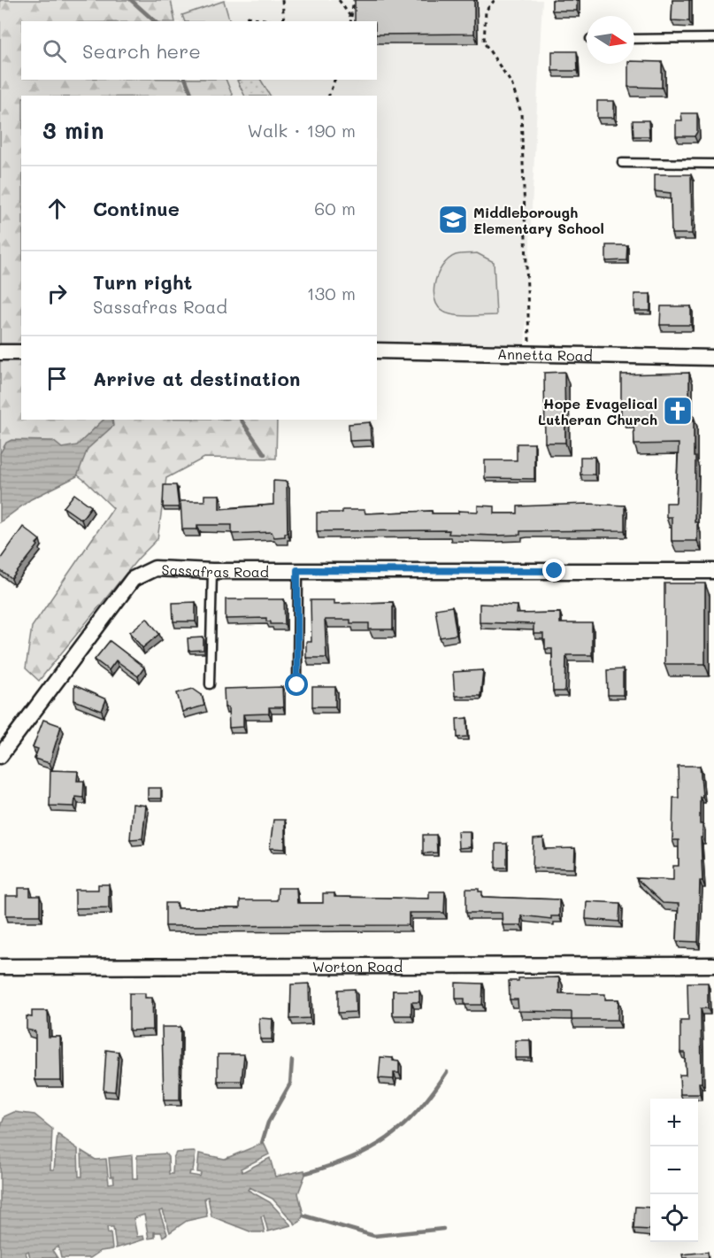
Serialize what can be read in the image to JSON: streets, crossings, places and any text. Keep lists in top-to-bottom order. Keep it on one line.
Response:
{"streets":{"street":["Annetta Road","Sassafras Road","Worton Road"]},"places":{"school or university":["Middleborough Elementary School"],"church":["Hope Evagelical Lutheran Church"]},"north":"right","page":{"search":"Search here","heading":["3 min","Walk · 190 m"],"list":[["Continue","60 m"],["Turn right","Sassafras Road","130 m"],"Arrive at destination"],"map_buttons":["+","−"]}}
